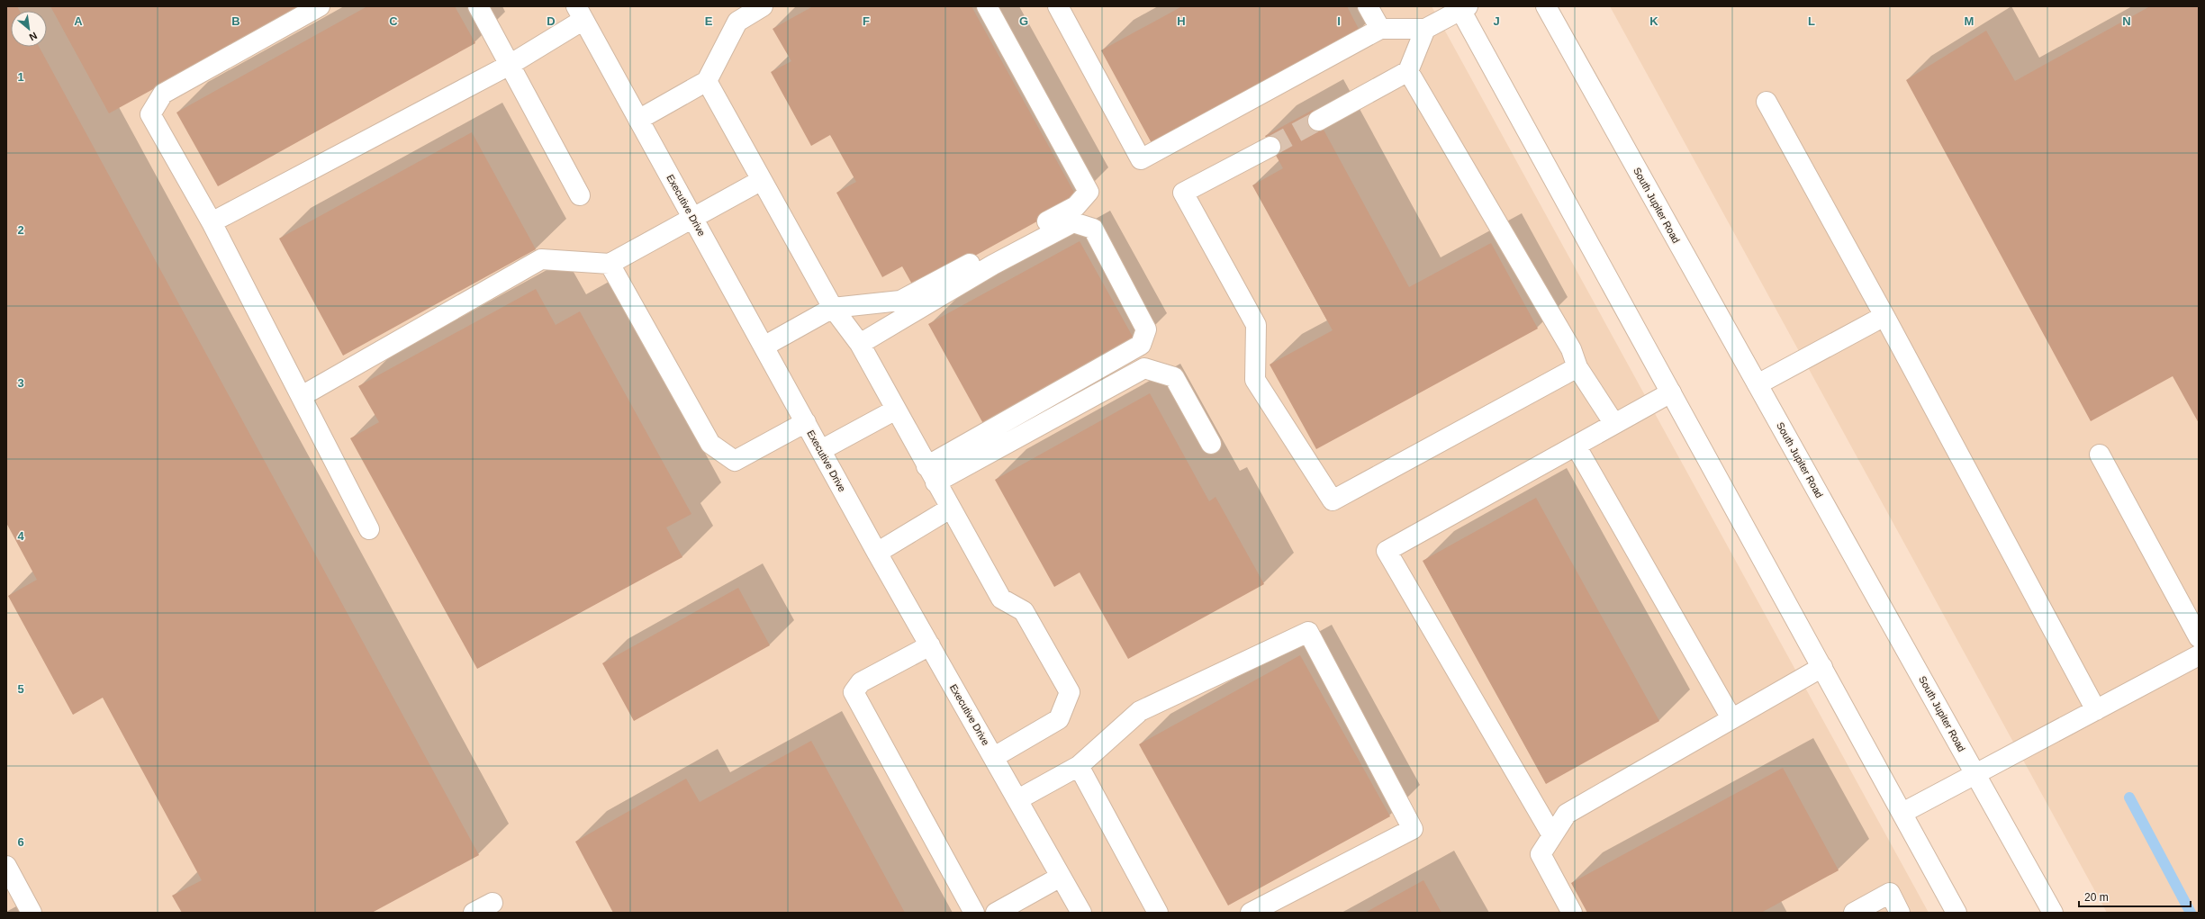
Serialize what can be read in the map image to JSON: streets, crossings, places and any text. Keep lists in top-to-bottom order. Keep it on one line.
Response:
{"streets":{"main road":["Executive Drive","South Jupiter Road"]},"scale_bar":"20 m","north":"bottom right","grid":{"columns":["A","B","C","D","E","F","G","H","I","J","K","L","M","N"],"rows":["1","2","3","4","5","6"]}}
